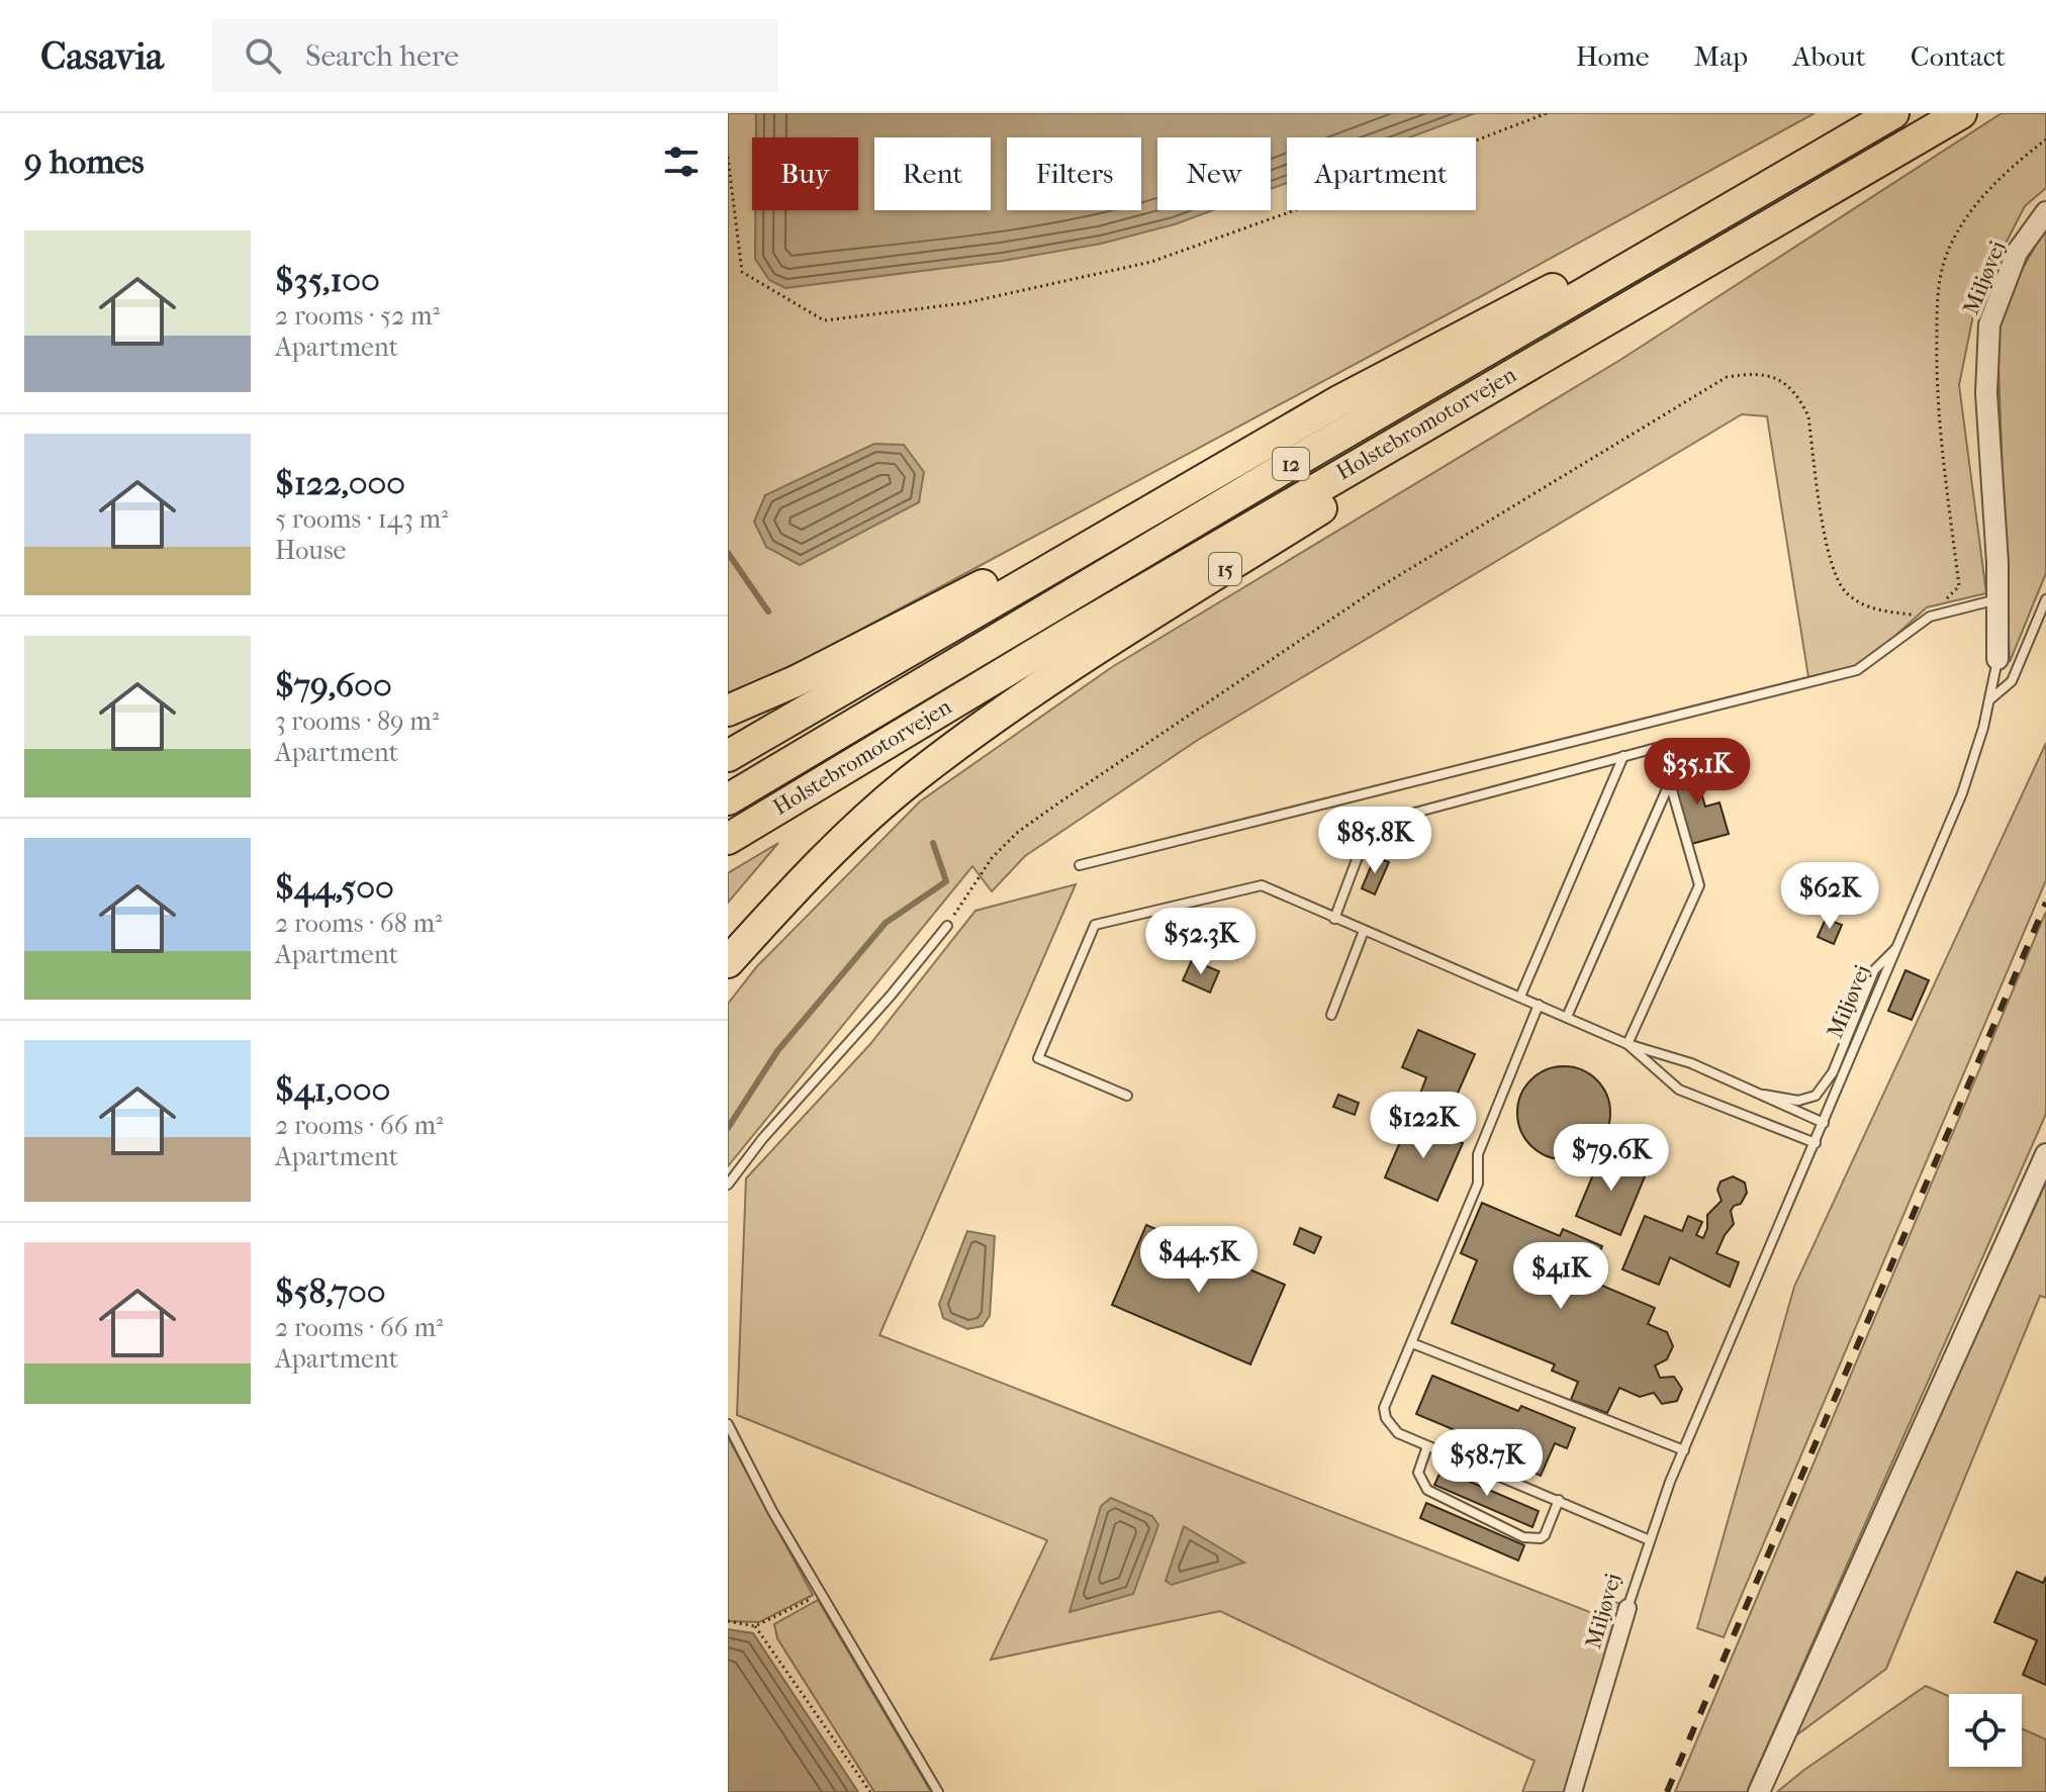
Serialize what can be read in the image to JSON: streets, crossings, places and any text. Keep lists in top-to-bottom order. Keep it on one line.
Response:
{"streets":{"highway":["Holstebromotorvejen","12","15"],"street":["Miljøvej"]},"crossings":[["Holstebromotorvejen","15"]],"page":{"header":"Casavia","search":"Search here","nav":["Home","Map","About","Contact"],"heading":"9 homes","chip":["Buy","Rent","Filters","New","Apartment"],"list":[{"name":"$35,100","note":"2 rooms · 52 m² · Apartment"},{"name":"$122,000","note":"5 rooms · 143 m² · House"},{"name":"$79,600","note":"3 rooms · 89 m² · Apartment"},{"name":"$44,500","note":"2 rooms · 68 m² · Apartment"},{"name":"$41,000","note":"2 rooms · 66 m² · Apartment"},{"name":"$58,700","note":"2 rooms · 66 m² · Apartment"}],"price":["$35.1K","$85.8K","$62K","$52.3K","$122K","$79.6K","$44.5K","$41K","$58.7K"]}}
